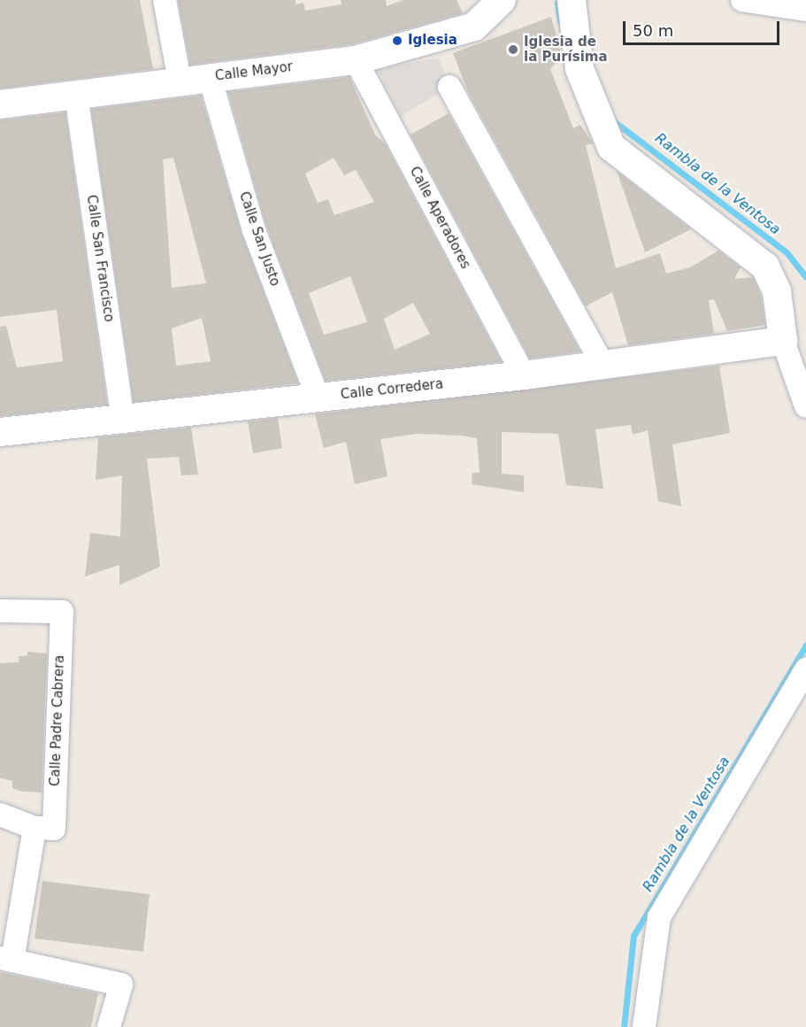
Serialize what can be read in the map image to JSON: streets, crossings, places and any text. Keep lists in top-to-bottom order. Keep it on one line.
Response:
{"streets":{"street":["Calle Mayor","Calle Aperadores","Calle San Justo","Calle San Francisco","Calle Corredera","Calle Padre Cabrera"]},"crossings":[["Calle Mayor","Calle Aperadores"],["Calle Mayor","Calle San Justo"],["Calle Mayor","Calle San Francisco"],["Calle Aperadores","Calle Corredera"],["Calle San Justo","Calle Corredera"],["Calle San Francisco","Calle Corredera"]],"water":["Rambla de la Ventosa"],"places":["Iglesia","Iglesia de la Purísima"],"scale_bar":"50 m"}
